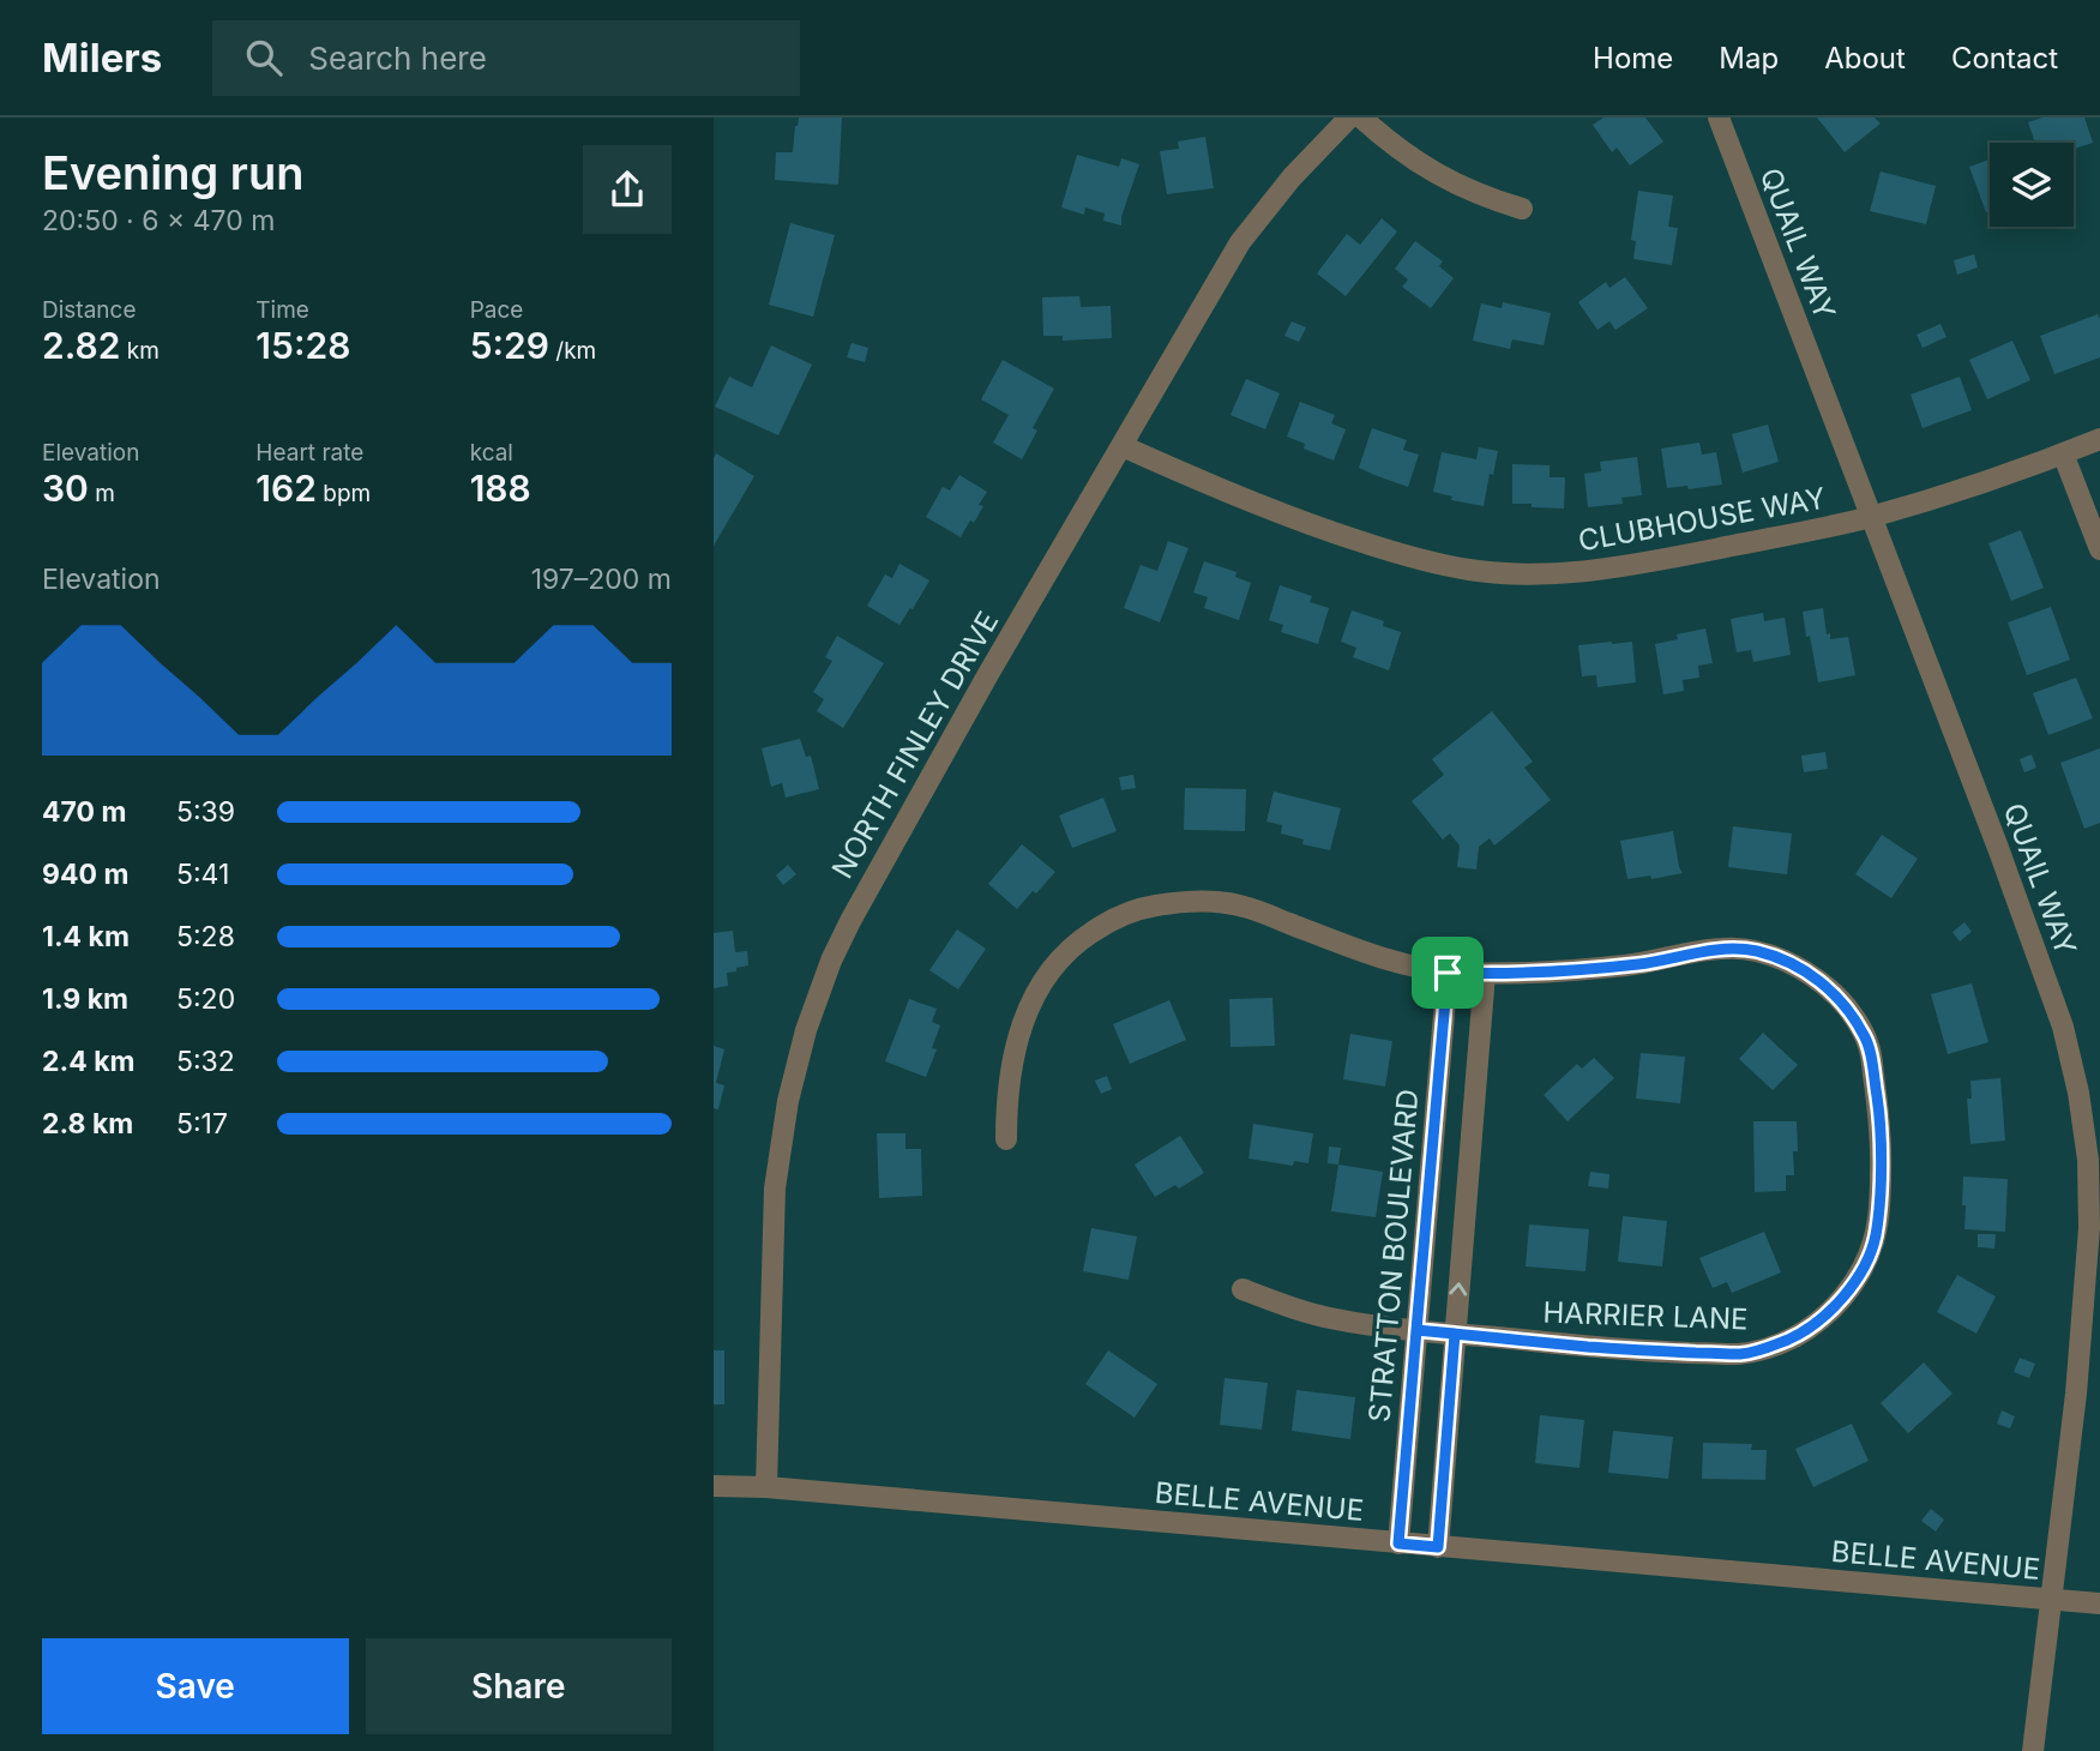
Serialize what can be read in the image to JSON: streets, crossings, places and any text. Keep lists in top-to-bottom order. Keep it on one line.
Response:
{"streets":{"street":["QUAIL WAY","CLUBHOUSE WAY","NORTH FINLEY DRIVE","STRATTON BOULEVARD","HARRIER LANE","BELLE AVENUE"]},"crossings":[["QUAIL WAY","CLUBHOUSE WAY"],["QUAIL WAY","BELLE AVENUE"],["CLUBHOUSE WAY","NORTH FINLEY DRIVE"],["NORTH FINLEY DRIVE","BELLE AVENUE"],["STRATTON BOULEVARD","HARRIER LANE"],["STRATTON BOULEVARD","BELLE AVENUE"]],"page":{"header":"Milers","search":"Search here","nav":["Home","Map","About","Contact"],"heading":["Evening run","20:50 · 6 × 470 m"],"stats":[["Distance","2.82 km"],["Time","15:28"],["Pace","5:29 /km"],["Elevation","30 m"],["Heart rate","162 bpm"],["kcal","188"]],"chart":["Elevation","197–200 m"],"list":[{"name":"470 m","note":"5:39"},{"name":"940 m","note":"5:41"},{"name":"1.4 km","note":"5:28"},{"name":"1.9 km","note":"5:20"},{"name":"2.4 km","note":"5:32"},{"name":"2.8 km","note":"5:17"}],"buttons":["Save","Share"]}}
